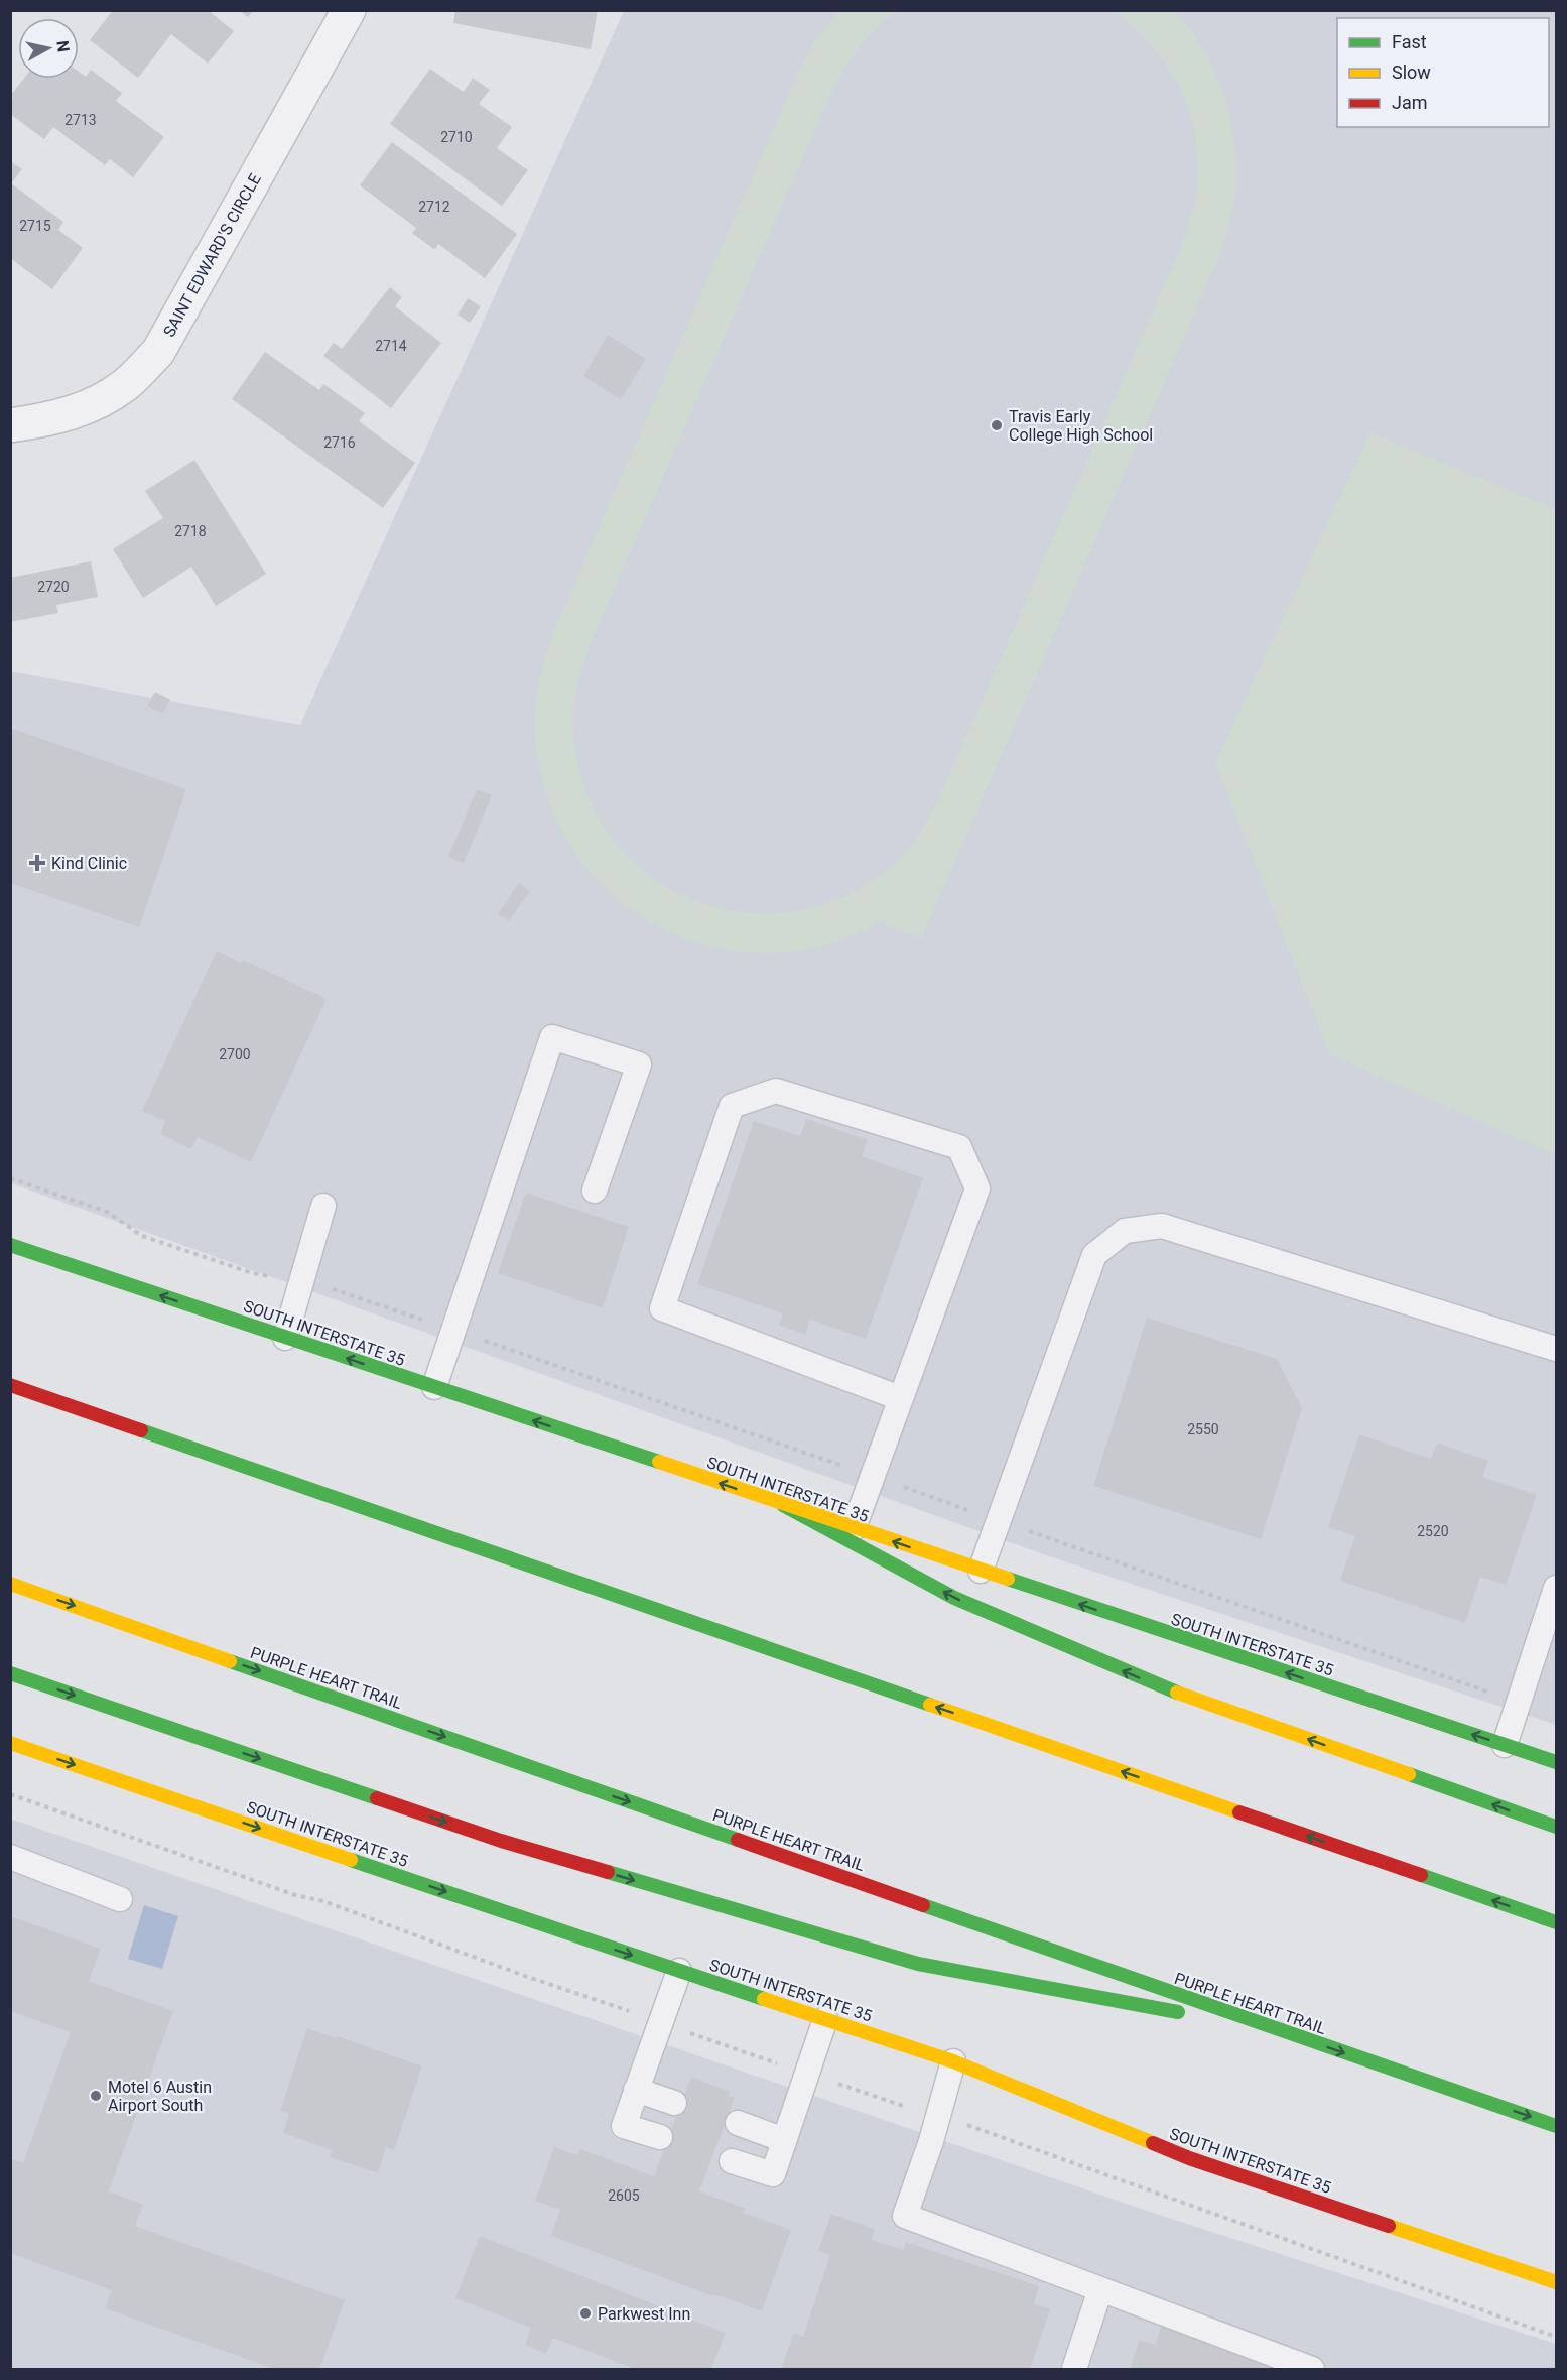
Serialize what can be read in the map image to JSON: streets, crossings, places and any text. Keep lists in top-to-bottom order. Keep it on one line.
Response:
{"streets":{"main road":["SOUTH INTERSTATE 35","PURPLE HEART TRAIL"],"street":["SAINT EDWARD'S CIRCLE"]},"places":{"other":["Travis Early College High School","Motel 6 Austin Airport South","Parkwest Inn"],"health":["Kind Clinic"]},"house_numbers":["2713","2710","2712","2715","2714","2716","2718","2720","2700","2550","2520","2605"],"legend":["Fast","Slow","Jam"],"north":"right"}
